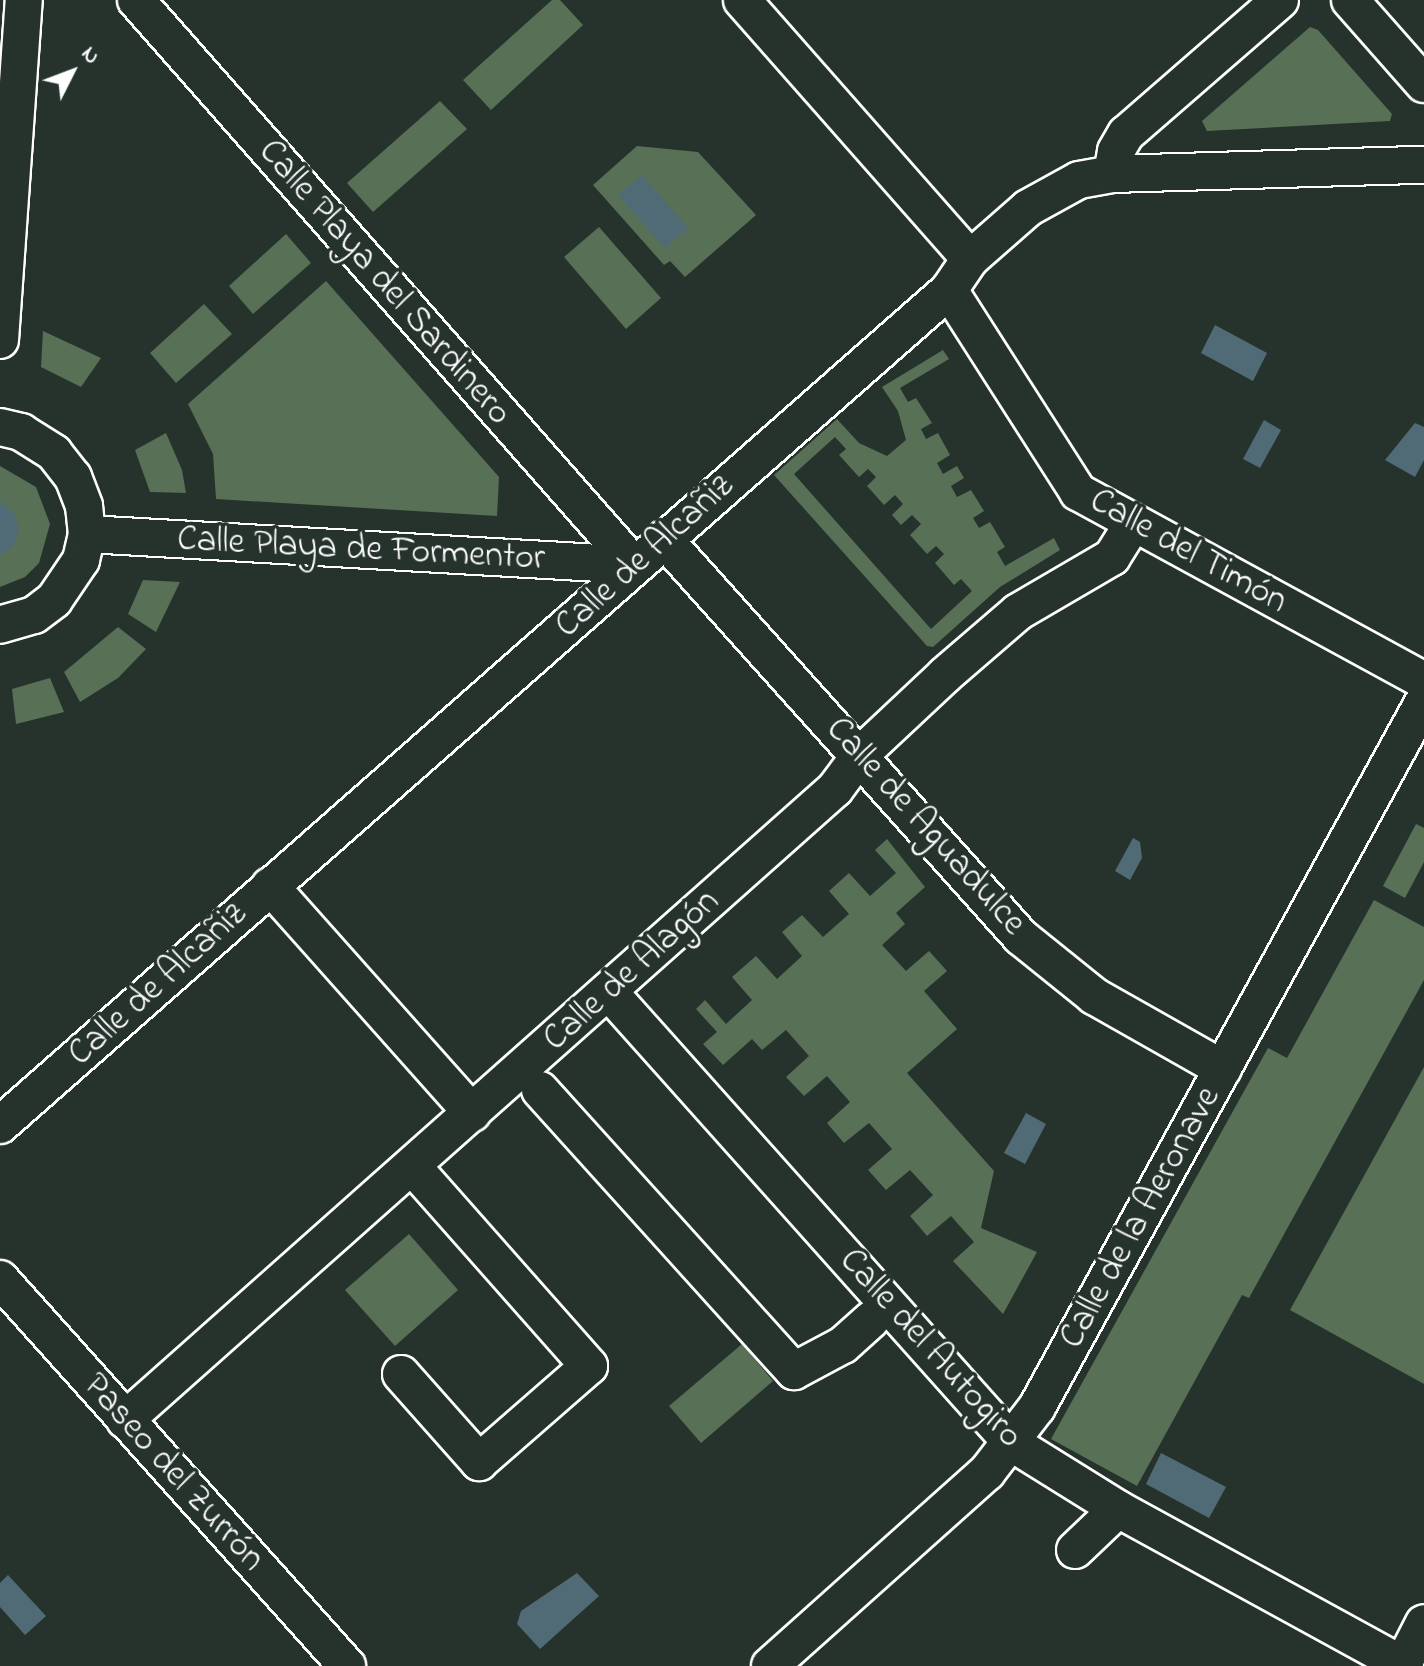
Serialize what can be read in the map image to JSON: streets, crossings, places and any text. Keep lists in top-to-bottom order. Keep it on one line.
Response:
{"streets":{"street":["Calle Playa del Sardinero","Calle Playa de Formentor","Calle del Timón","Calle de Alcañiz","Calle de Aguadulce","Calle de Alagón","Calle de la Aeronave","Calle del Autogiro","Paseo del Zurrón"]},"crossings":[["Calle Playa del Sardinero","Calle Playa de Formentor"],["Calle Playa del Sardinero","Calle de Alcañiz"],["Calle Playa de Formentor","Calle de Alcañiz"],["Calle del Timón","Calle de Alcañiz"],["Calle del Timón","Calle de Alagón"],["Calle de Alcañiz","Calle de Aguadulce"],["Calle de Aguadulce","Calle de Alagón"],["Calle de Aguadulce","Calle de la Aeronave"],["Calle de Alagón","Calle del Autogiro"],["Calle de Alagón","Paseo del Zurrón"],["Calle de la Aeronave","Calle del Autogiro"]],"north":"top right"}
